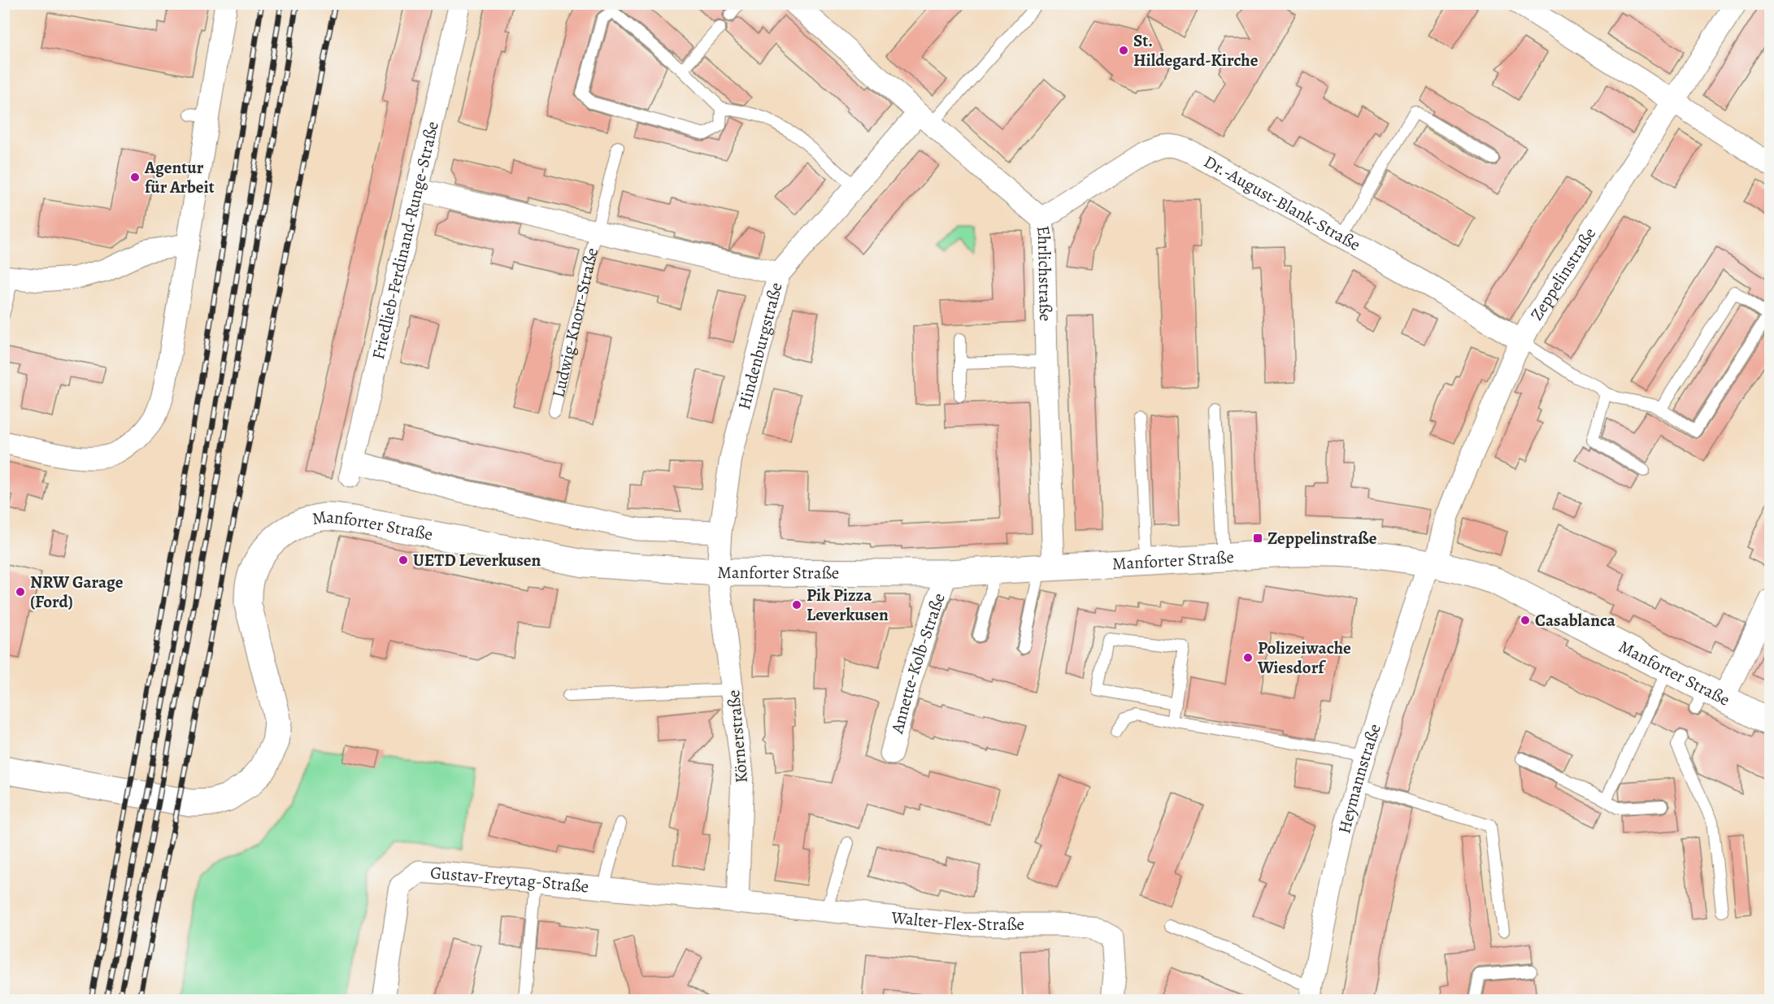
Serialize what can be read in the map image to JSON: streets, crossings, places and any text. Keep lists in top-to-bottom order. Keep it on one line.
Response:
{"streets":{"street":["Dr.-August-Blank-Straße","Friedlieb-Ferdinand-Runge-Straße","Ehrlichstraße","Zeppelinstraße","Ludwig-Knorr-Straße","Hindenburgstraße","Manforter Straße","Annette-Kolb-Straße","Körnerstraße","Heymannstraße","Gustav-Freytag-Straße","Walter-Flex-Straße"]},"crossings":[["Dr.-August-Blank-Straße","Ehrlichstraße"],["Dr.-August-Blank-Straße","Zeppelinstraße"],["Friedlieb-Ferdinand-Runge-Straße","Ludwig-Knorr-Straße"],["Friedlieb-Ferdinand-Runge-Straße","Hindenburgstraße"],["Ehrlichstraße","Hindenburgstraße"],["Ehrlichstraße","Manforter Straße"],["Zeppelinstraße","Manforter Straße"],["Zeppelinstraße","Heymannstraße"],["Ludwig-Knorr-Straße","Hindenburgstraße"],["Hindenburgstraße","Manforter Straße"],["Hindenburgstraße","Körnerstraße"],["Manforter Straße","Annette-Kolb-Straße"],["Manforter Straße","Körnerstraße"],["Manforter Straße","Heymannstraße"],["Körnerstraße","Gustav-Freytag-Straße"],["Körnerstraße","Walter-Flex-Straße"],["Gustav-Freytag-Straße","Walter-Flex-Straße"]],"places":{"other":["St. Hildegard-Kirche","Agentur für Arbeit","UETD Leverkusen","NRW Garage (Ford)","Pik Pizza Leverkusen","Casablanca","Polizeiwache Wiesdorf"],"transit":["Zeppelinstraße"]}}
